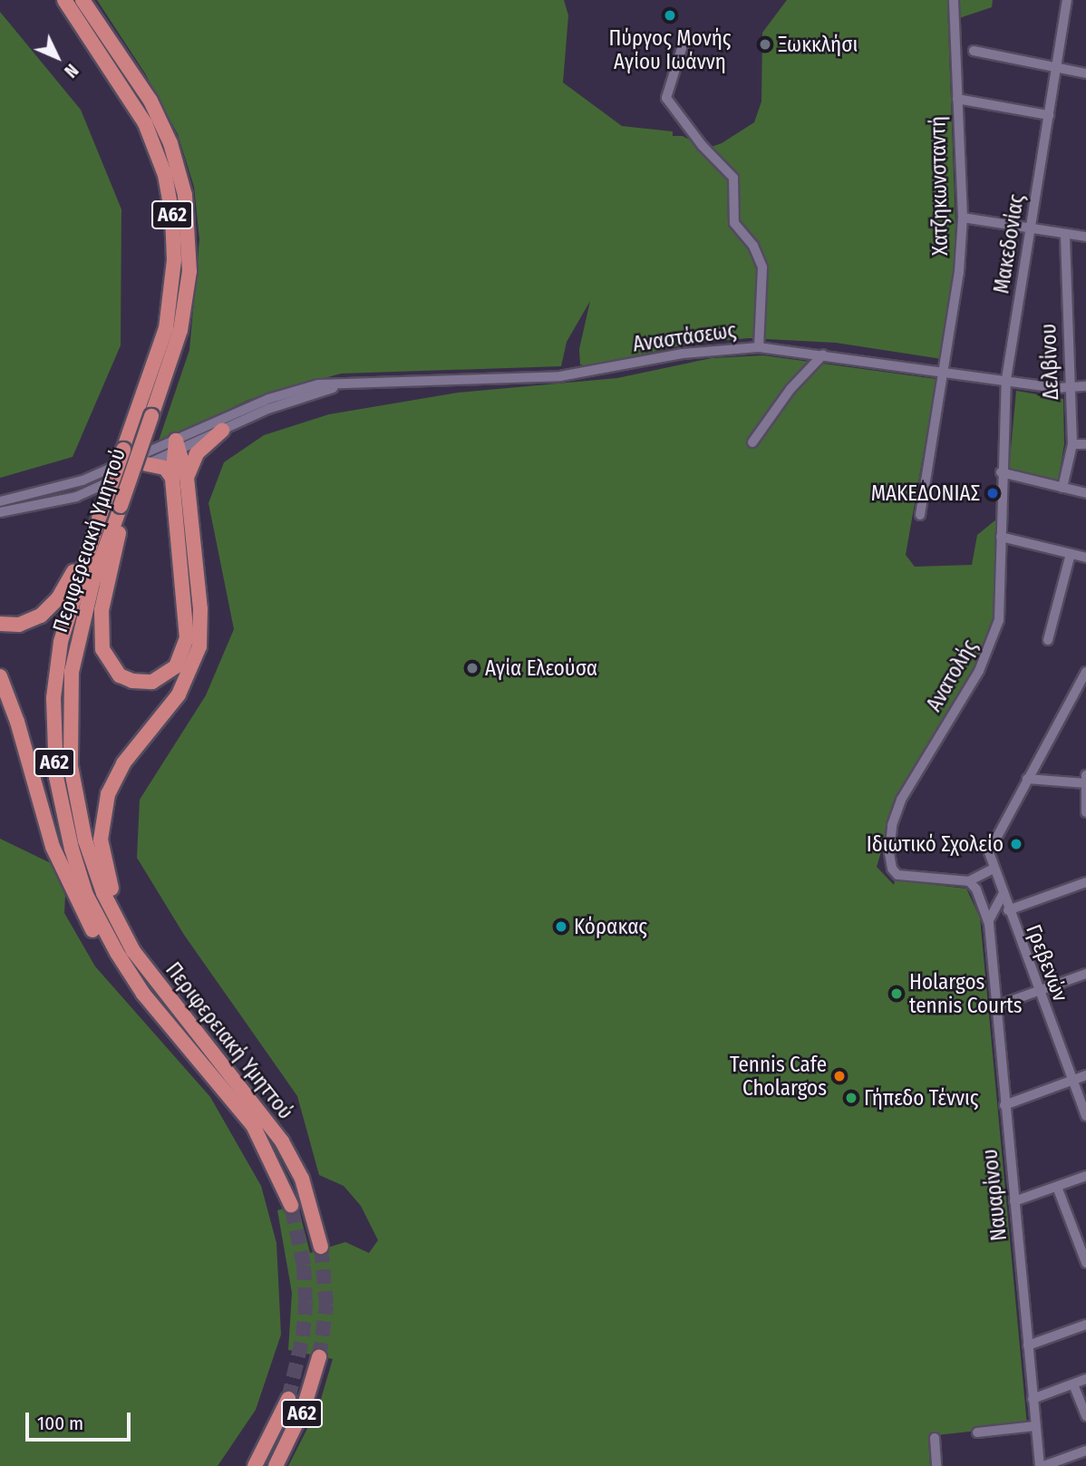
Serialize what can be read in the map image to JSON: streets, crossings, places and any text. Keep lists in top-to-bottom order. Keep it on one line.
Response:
{"streets":{"highway":["Α62","Περιφερειακή Υμηττού"],"street":["Χατζηκωνσταντή","Μακεδονίας","Αναστάσεως","Δελβίνου","Ανατολής","Γρεβενών","Ναυαρίνου"]},"crossings":[["Χατζηκωνσταντή","Αναστάσεως"],["Μακεδονίας","Αναστάσεως"],["Μακεδονίας","Ανατολής"],["Αναστάσεως","Δελβίνου"],["Αναστάσεως","Ανατολής"],["Ανατολής","Ναυαρίνου"]],"places":["Πύργος Μονής Αγίου Ιωάννη","Ξωκκλήσι","ΜΑΚΕΔΟΝΙΑΣ","Αγία Ελεούσα","Ιδιωτικό Σχολείο","Κόρακας","Holargos tennis Courts","Tennis Cafe Cholargos","Γήπεδο Τέννις"],"scale_bar":"100 m","north":"bottom right"}
